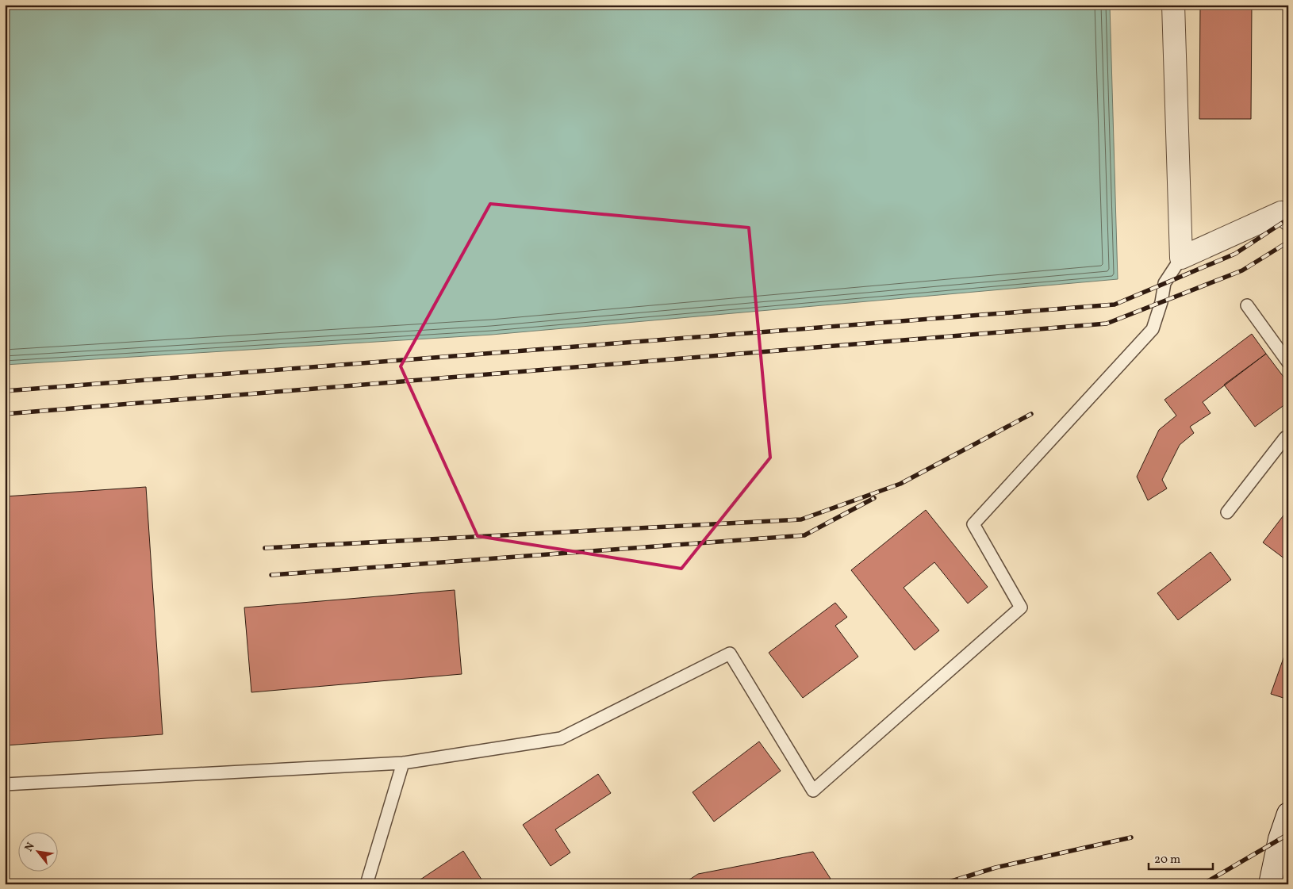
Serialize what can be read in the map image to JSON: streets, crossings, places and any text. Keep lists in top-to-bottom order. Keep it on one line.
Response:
{"scale_bar":"20 m","north":"top left"}
